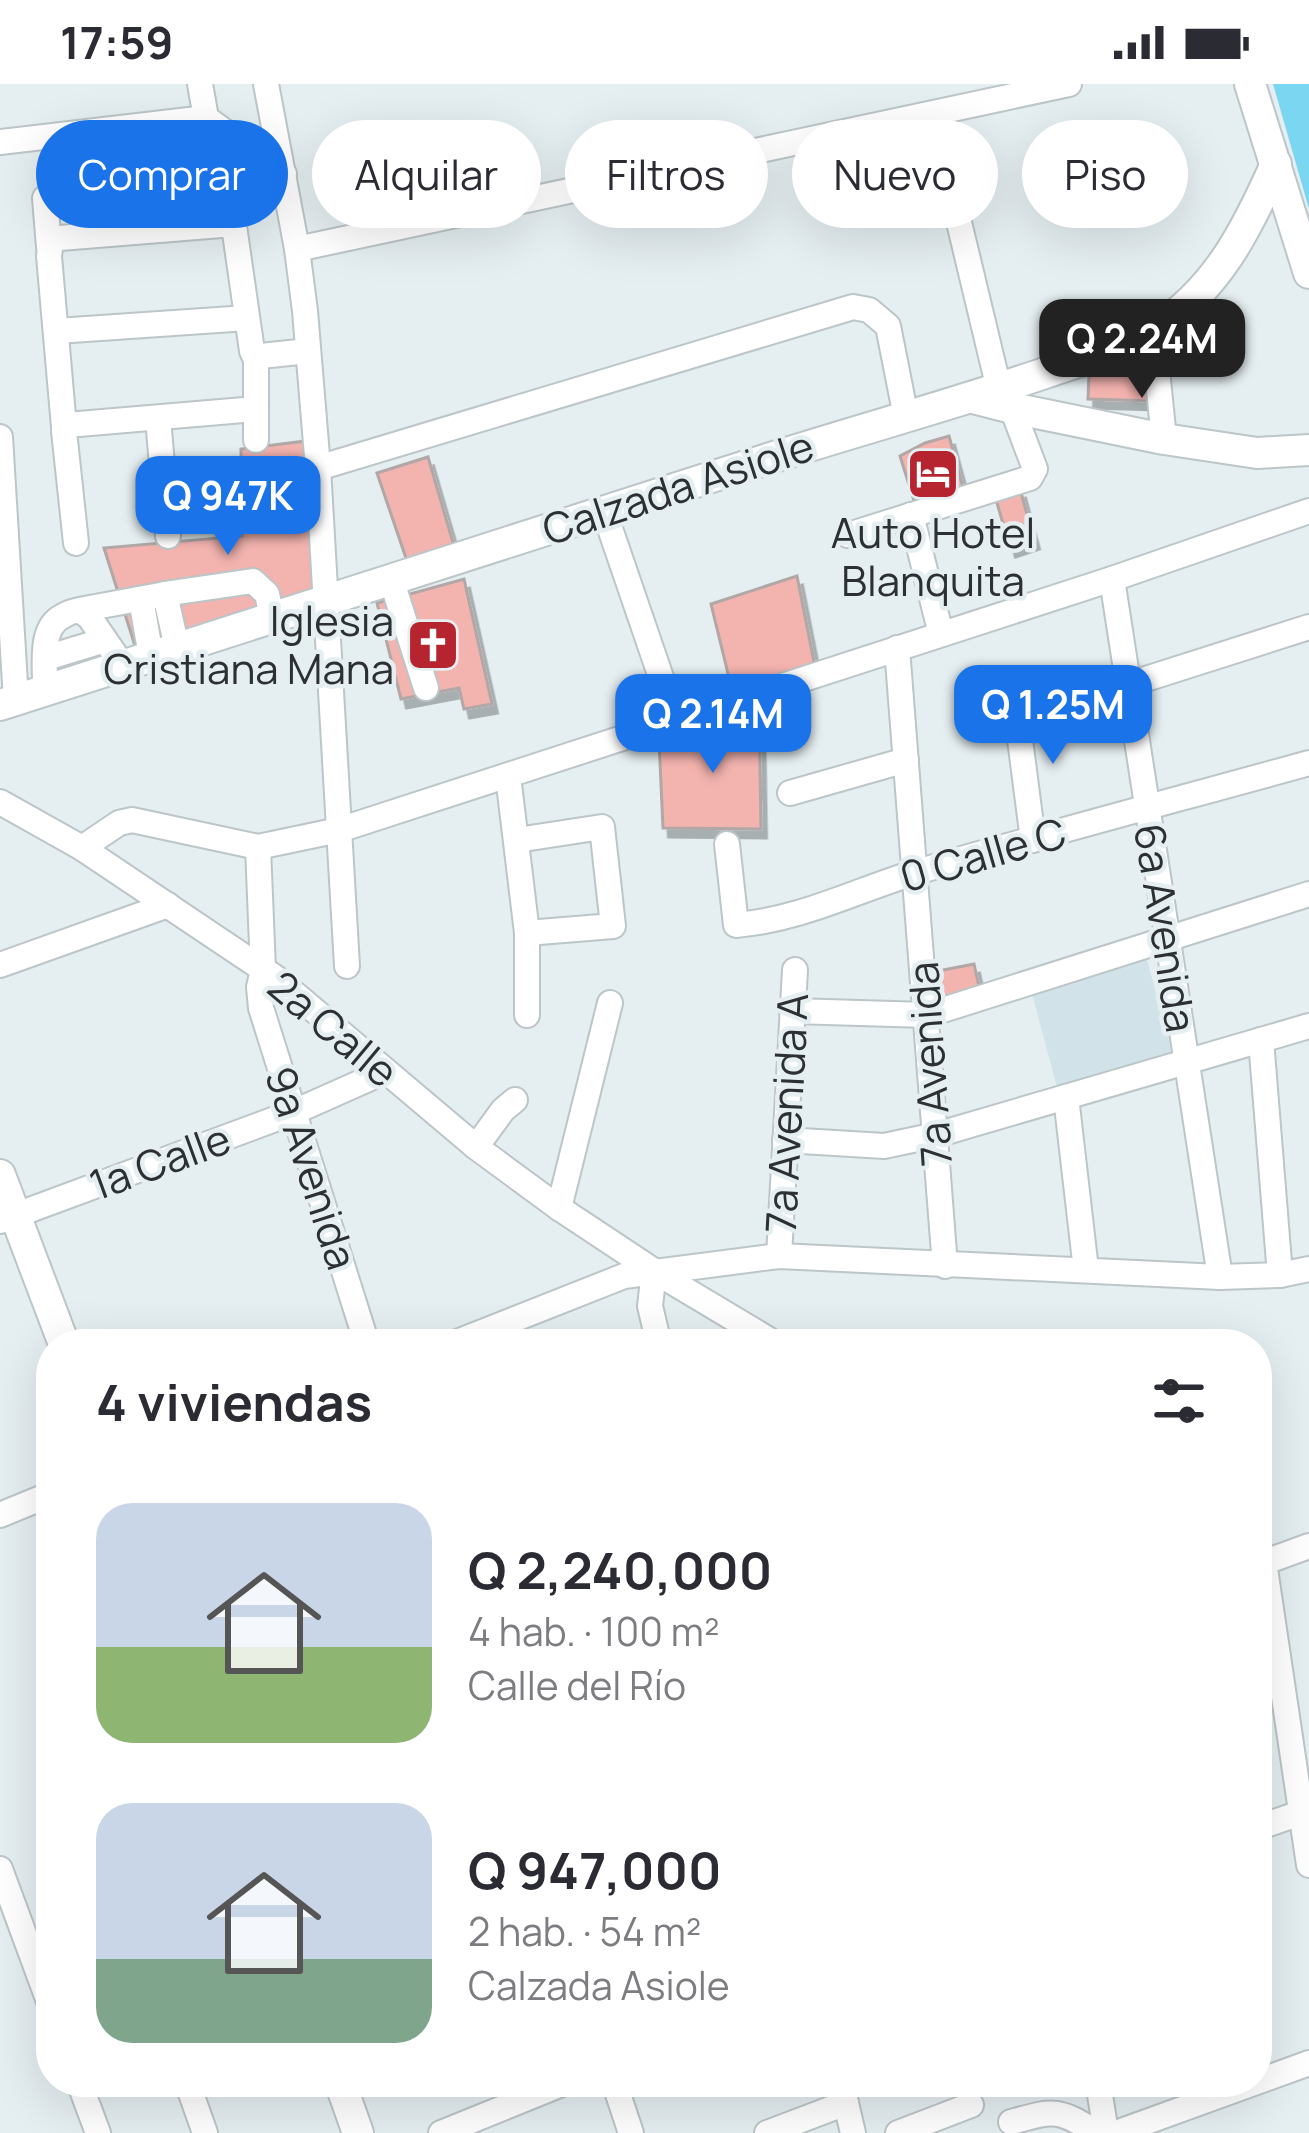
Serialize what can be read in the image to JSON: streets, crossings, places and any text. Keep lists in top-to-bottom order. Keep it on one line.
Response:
{"streets":{"main road":["Calzada Asiole"],"street":["0 Calle C","6a Avenida","2a Calle","7a Avenida","7a Avenida A","1a Calle","9a Avenida"]},"crossings":[["0 Calle C","6a Avenida"],["0 Calle C","7a Avenida"],["2a Calle","1a Calle"],["2a Calle","9a Avenida"],["1a Calle","9a Avenida"]],"places":{"hotel":["Auto Hotel Blanquita"],"church":["Iglesia Cristiana Mana"]},"page":{"status":"17:59","chip":["Comprar","Alquilar","Filtros","Nuevo","Piso"],"price":["Q 2.24M","Q 947K","Q 1.25M","Q 2.14M"],"heading":"4 viviendas","list":[{"name":"Q 2,240,000","note":"4 hab. · 100 m² · Calle del Río"},{"name":"Q 947,000","note":"2 hab. · 54 m² · Calzada Asiole"}]}}
